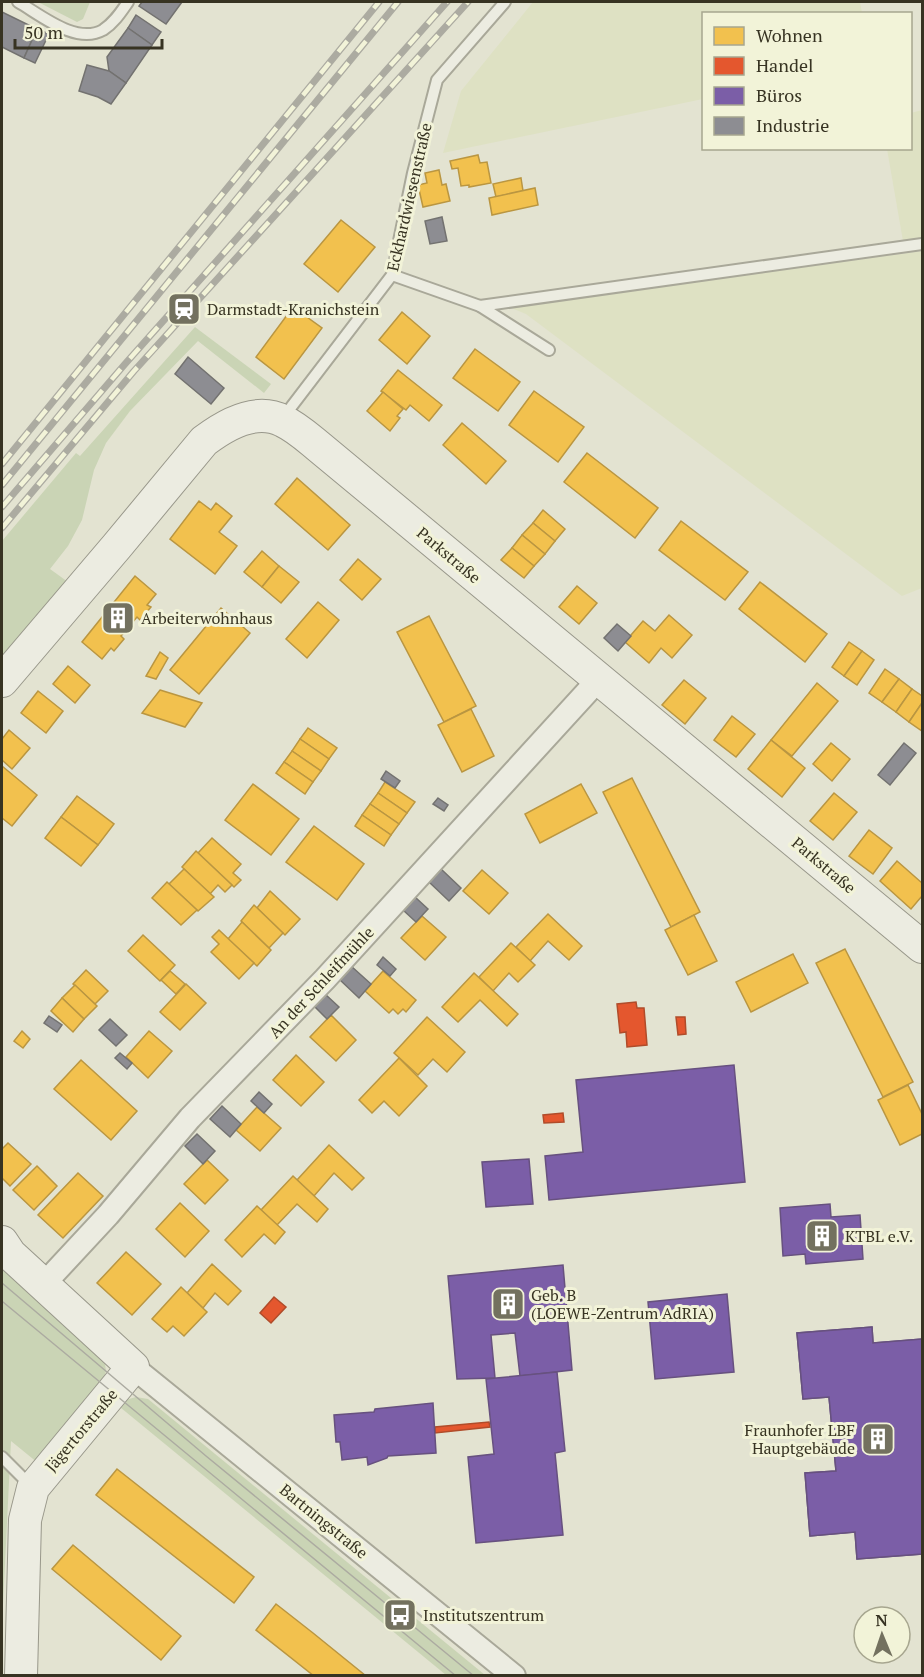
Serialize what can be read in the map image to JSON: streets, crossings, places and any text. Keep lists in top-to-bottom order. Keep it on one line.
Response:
{"streets":{"street":["Parkstraße","An der Schleifmühle","Jägertorstraße","Bartningstraße"],"lane":["Eckhardwiesenstraße"]},"crossings":[["Eckhardwiesenstraße","Parkstraße"],["Parkstraße","An der Schleifmühle"],["Jägertorstraße","Bartningstraße"]],"places":{"station":["Darmstadt-Kranichstein"],"building":["Arbeiterwohnhaus","KTBL e.V.","Geb. B (LOEWE-Zentrum AdRIA)","Fraunhofer LBF Hauptgebäude"],"bus stop":["Institutszentrum"]},"legend":["Wohnen","Handel","Büros","Industrie"],"scale_bar":"50 m","north":"top"}
